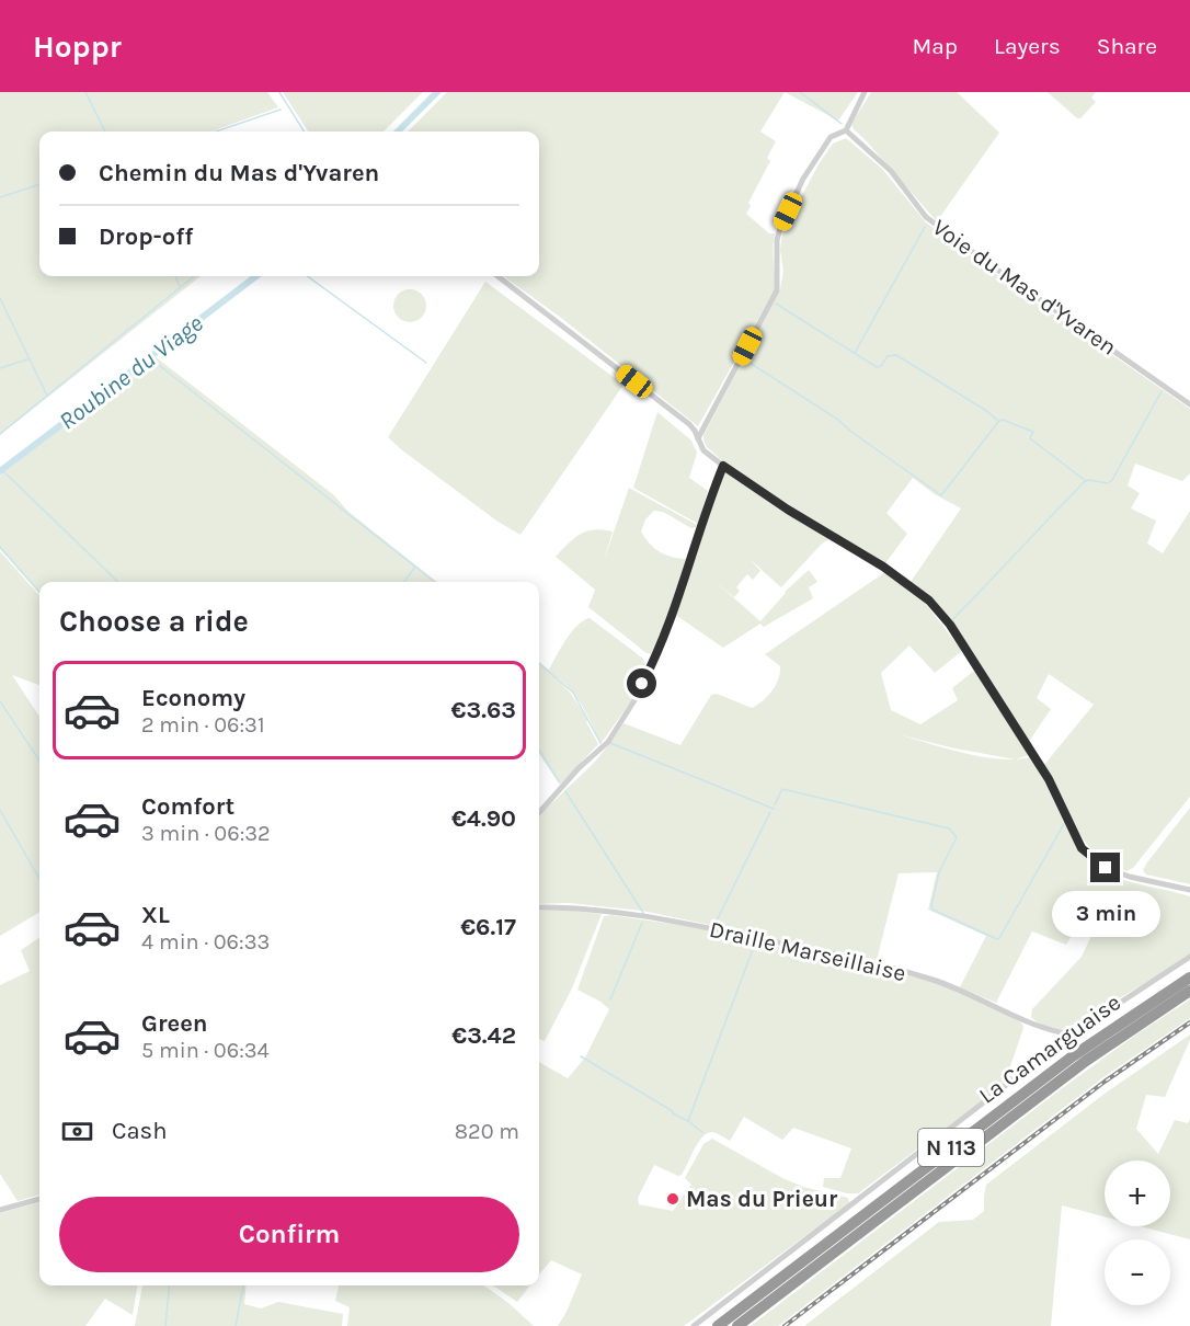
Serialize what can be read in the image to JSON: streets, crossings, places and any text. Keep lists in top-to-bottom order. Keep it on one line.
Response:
{"streets":{"highway":["La Camarguaise","N 113"],"street":["Voie du Mas d'Yvaren","Draille Marseillaise"]},"water":["Roubine du Viage"],"places":["Mas du Prieur"],"page":{"header":"Hoppr","nav":["Map","Layers","Share"],"banner":["Chemin du Mas d'Yvaren","Drop-off"],"heading":"Choose a ride","list":[{"name":"Economy","note":"2 min · 06:31","value":"€3.63"},{"name":"Comfort","note":"3 min · 06:32","value":"€4.90"},{"name":"XL","note":"4 min · 06:33","value":"€6.17"},{"name":"Green","note":"5 min · 06:34","value":"€3.42"}],"bubble":"3 min","pay":["Cash","820 m"],"map_buttons":["+","−"],"buttons":"Confirm"}}
